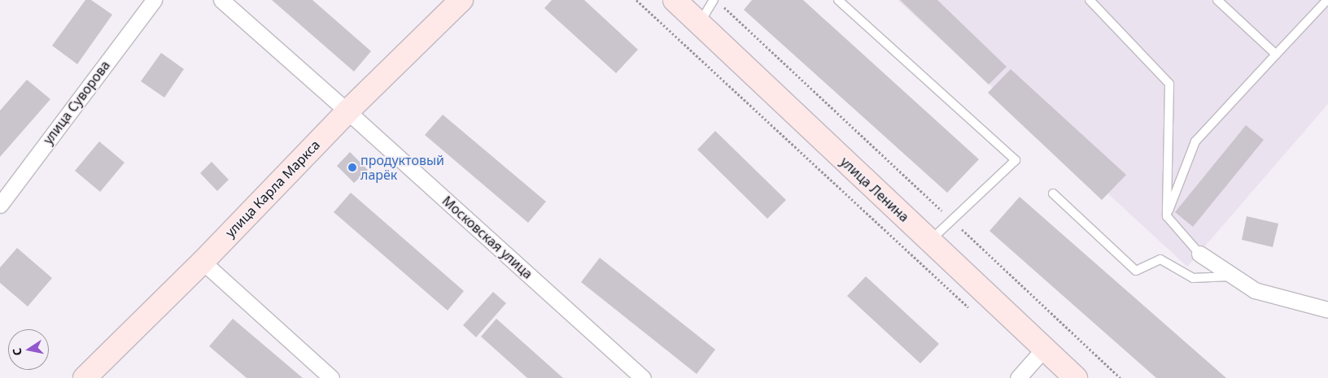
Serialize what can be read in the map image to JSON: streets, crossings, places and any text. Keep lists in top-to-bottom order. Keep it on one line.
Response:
{"streets":{"main road":["улица Карла Маркса","улица Ленина"],"street":["улица Суворова","Московская улица"]},"crossings":[["улица Карла Маркса","Московская улица"]],"places":["продуктовый ларёк"],"north":"left"}
